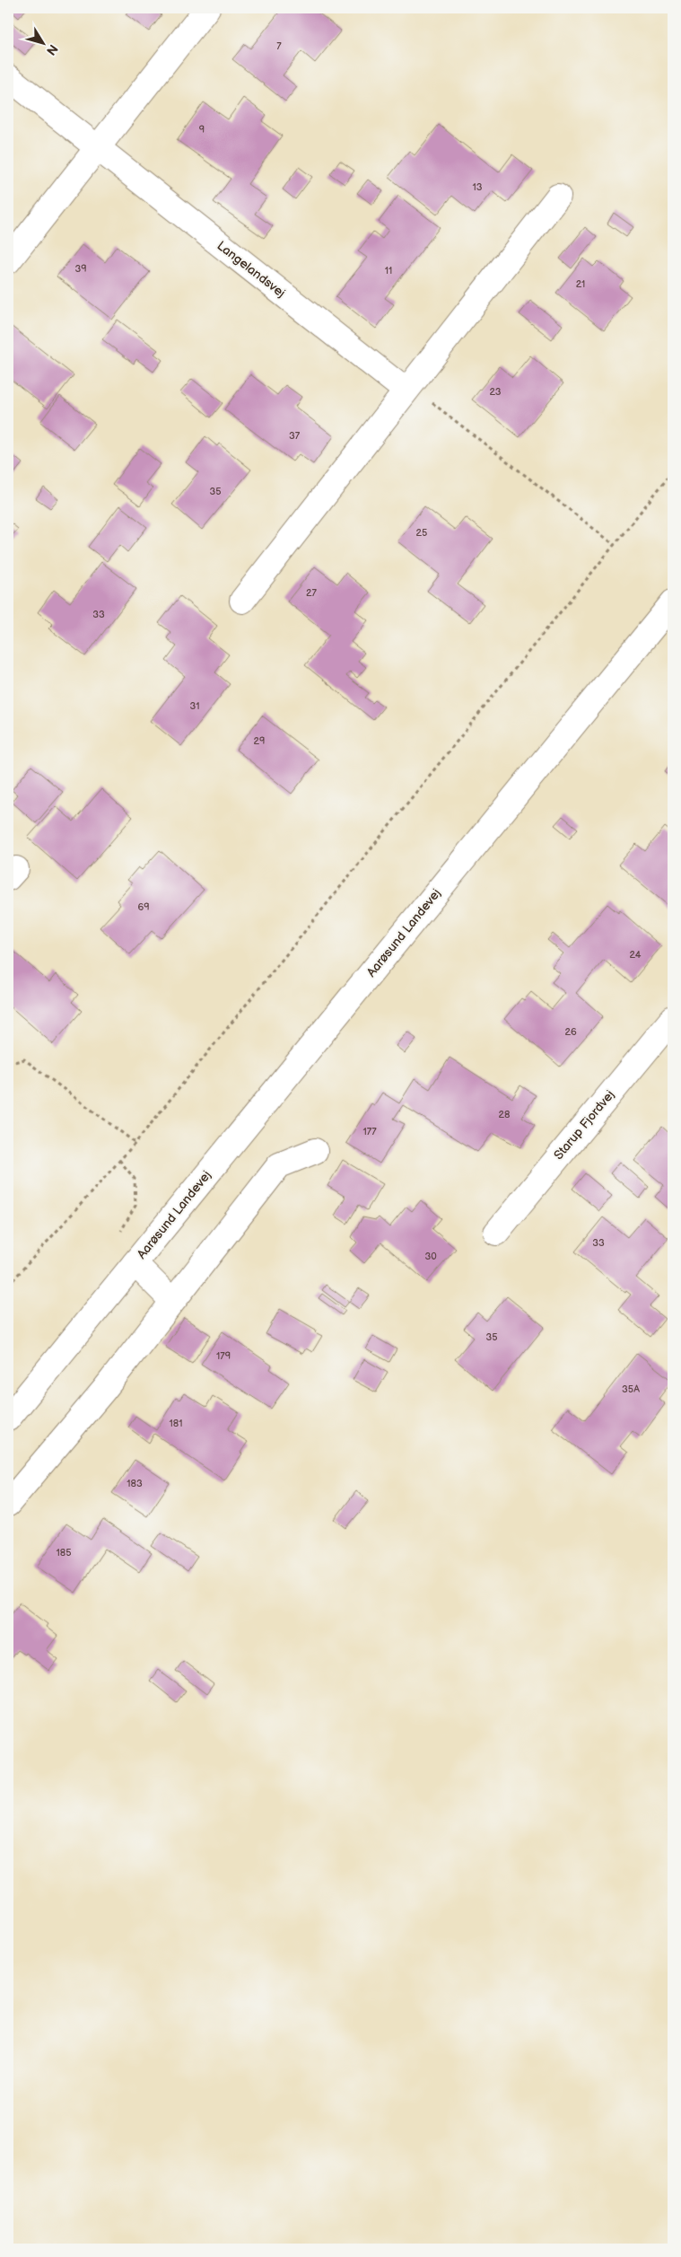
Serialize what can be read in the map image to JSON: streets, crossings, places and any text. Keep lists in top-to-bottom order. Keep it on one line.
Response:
{"streets":{"street":["Langelandsvej","Aarøsund Landevej","Starup Fjordvej"]},"house_numbers":["7","9","13","39","11","21","23","37","35","25","27","33","31","29","69","24","26","28","177","33","30","35","179","35A","181","183","185"],"north":"bottom right"}
